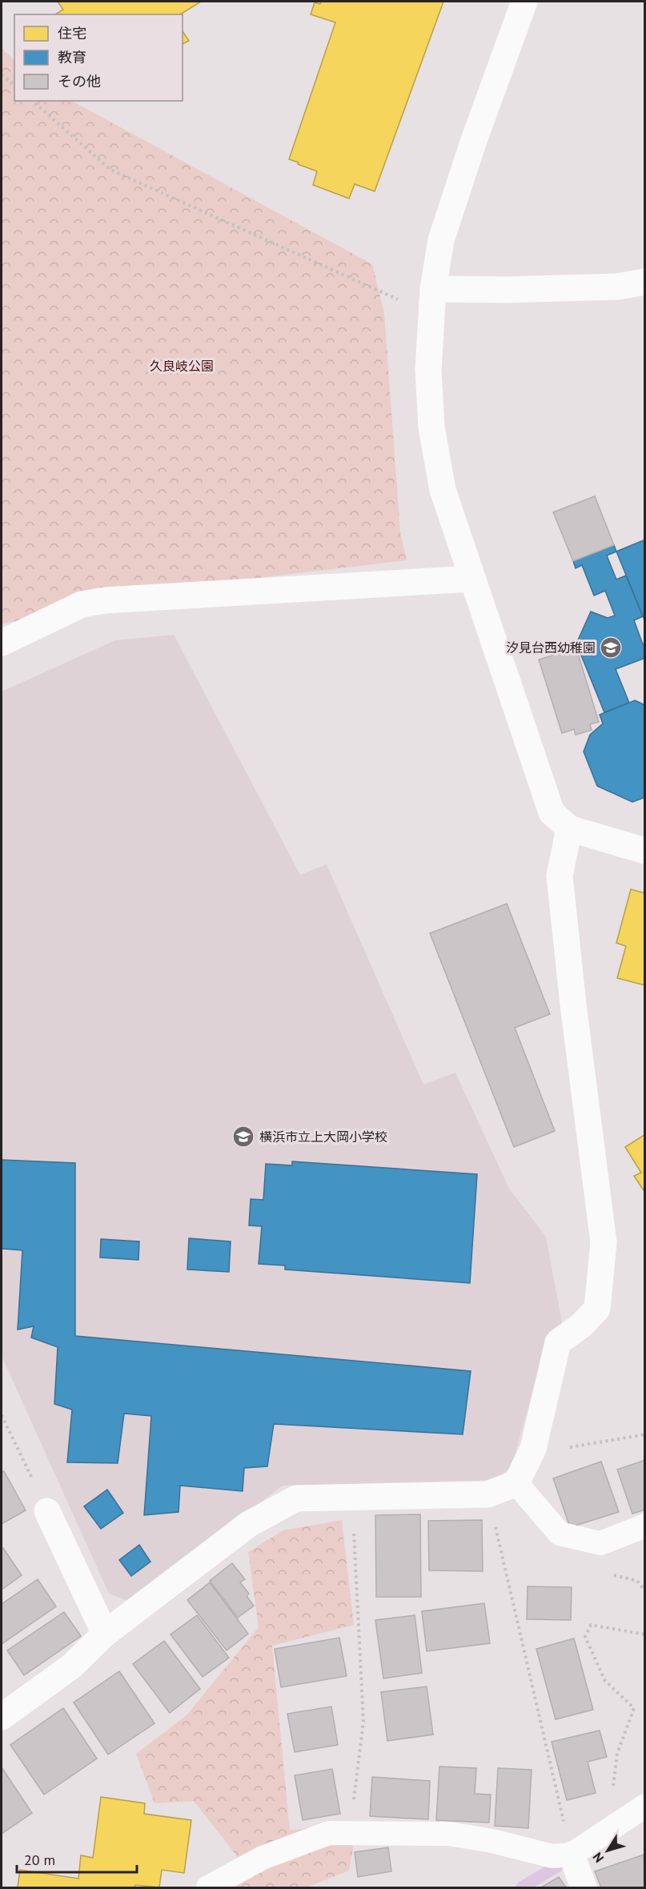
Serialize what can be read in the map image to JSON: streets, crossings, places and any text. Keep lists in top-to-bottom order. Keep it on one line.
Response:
{"parks":["久良岐公園"],"places":{"school or university":["汐見台西幼稚園","横浜市立上大岡小学校"]},"legend":["住宅","教育","その他"],"scale_bar":"20 m","north":"bottom left"}
